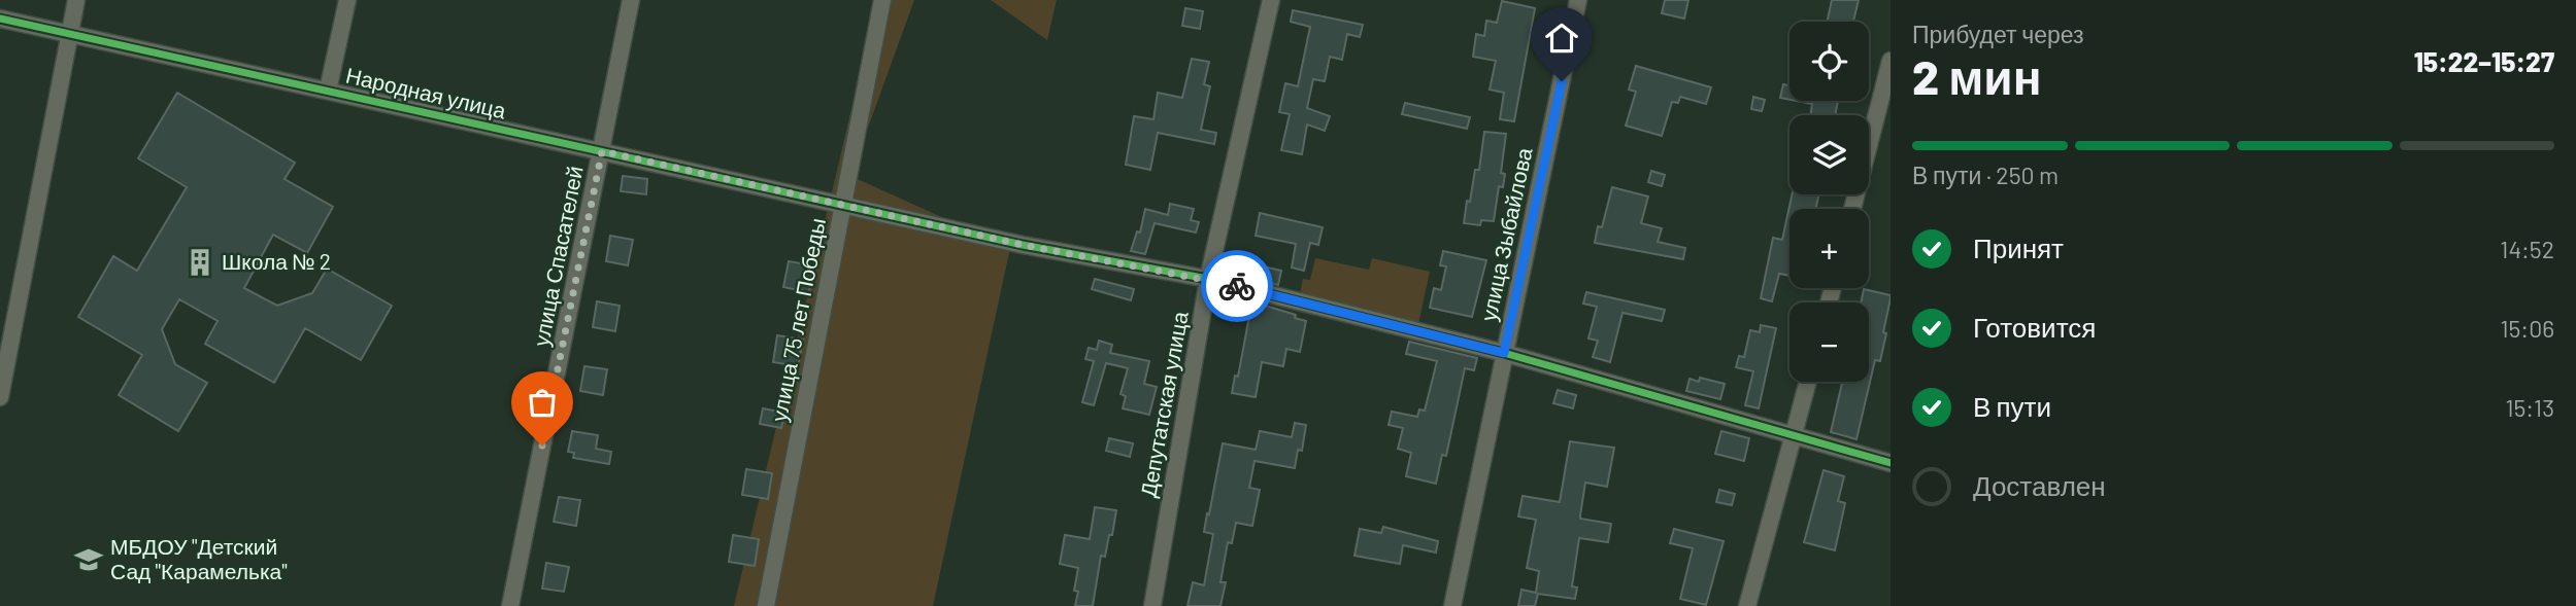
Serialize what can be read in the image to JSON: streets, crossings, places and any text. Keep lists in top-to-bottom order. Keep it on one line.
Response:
{"streets":{"street":["Народная улица","улица Зыбайлова","улица Спасателей","улица 75 лет Победы","Депутатская улица"]},"crossings":[["Народная улица","улица Зыбайлова"],["Народная улица","улица Спасателей"],["Народная улица","улица 75 лет Победы"],["Народная улица","Депутатская улица"]],"places":{"building":["Школа № 2"],"school or university":["МБДОУ \"Детский Сад \"Карамелька\""]},"page":{"heading":["2 мин","Прибудет через","15:22–15:27"],"map_buttons":["+","−"],"bar":"В пути · 250 m","list":[["Принят","14:52"],["Готовится","15:06"],["В пути","15:13"],"Доставлен"]}}
